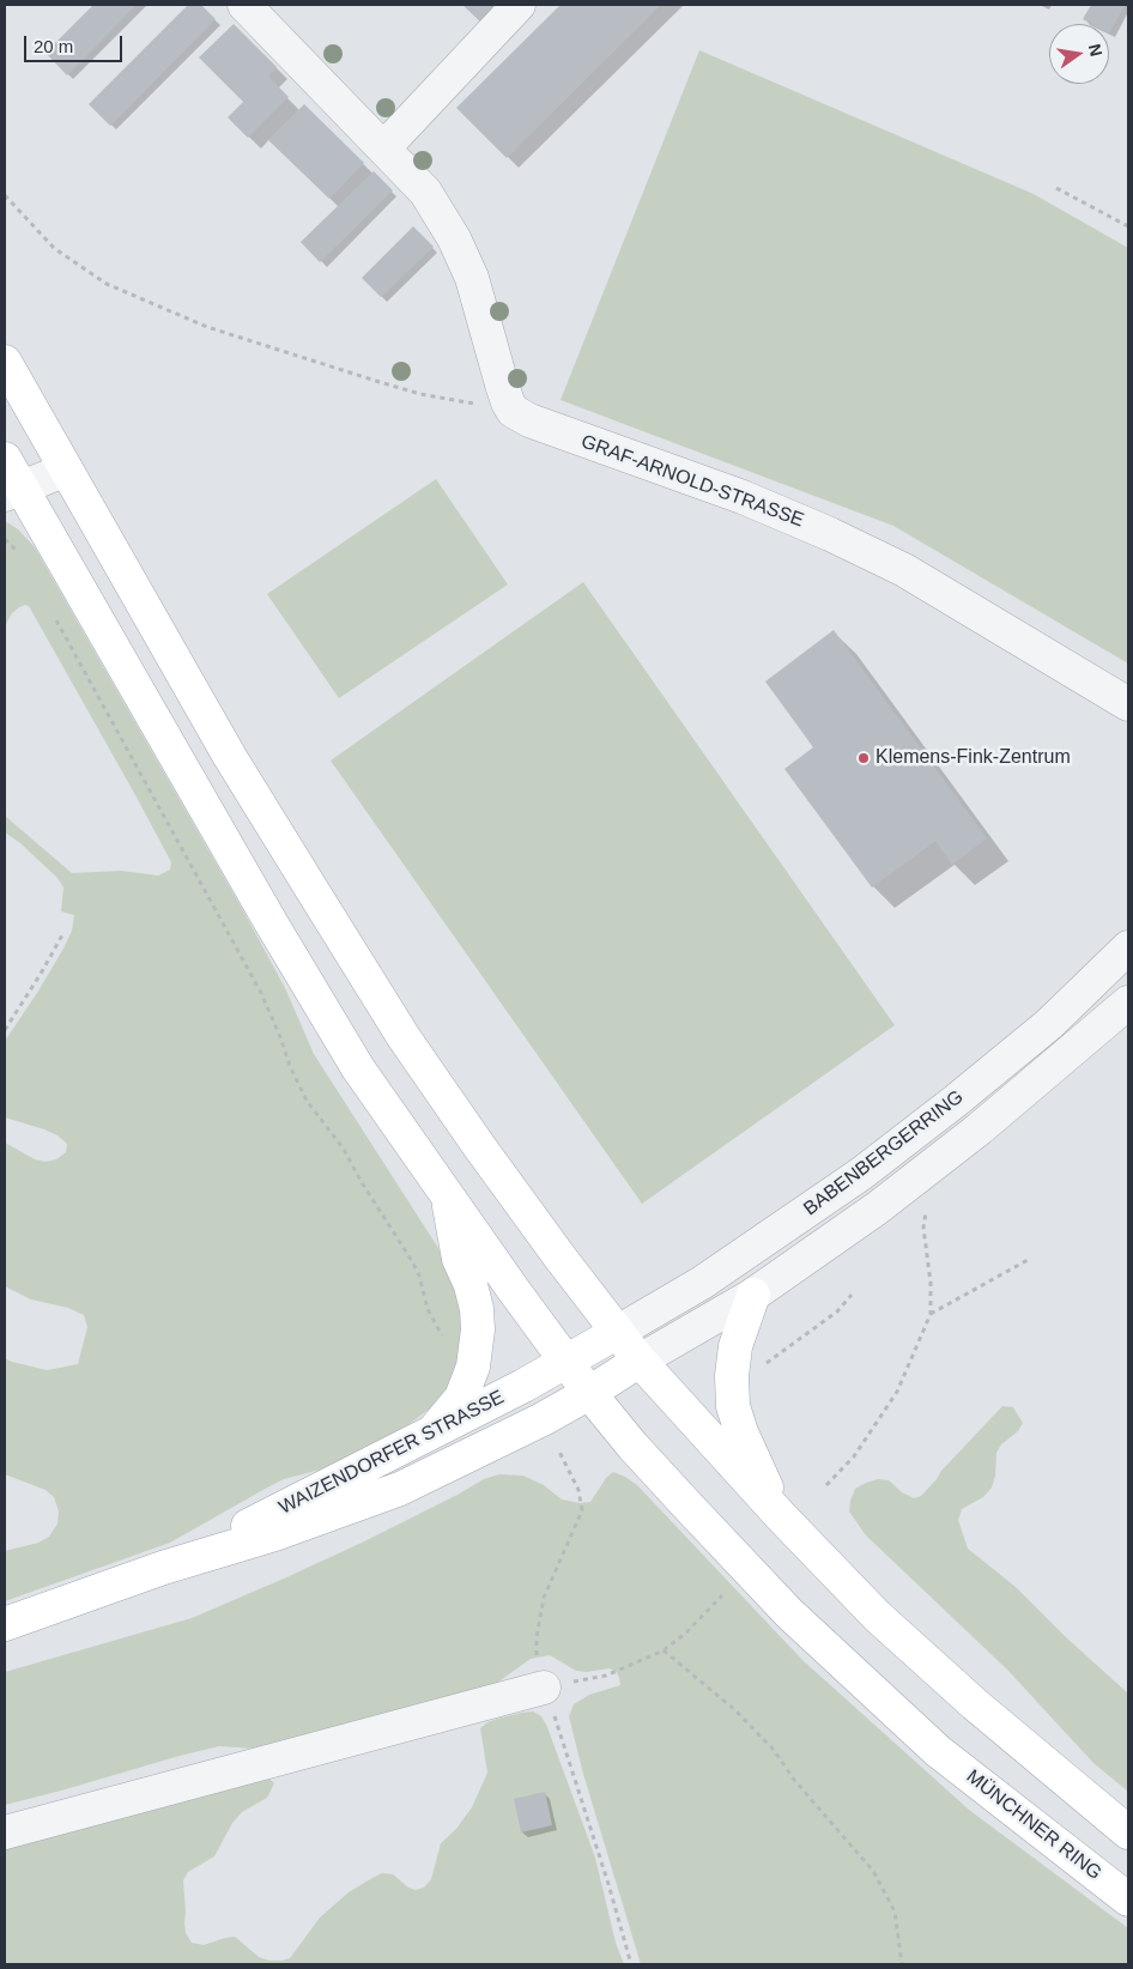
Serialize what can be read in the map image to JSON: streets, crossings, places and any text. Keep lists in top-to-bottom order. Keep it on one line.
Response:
{"streets":{"main road":["WAIZENDORFER STRASSE","MÜNCHNER RING"],"street":["GRAF-ARNOLD-STRASSE","BABENBERGERRING"]},"crossings":[["BABENBERGERRING","WAIZENDORFER STRASSE"],["WAIZENDORFER STRASSE","MÜNCHNER RING"]],"places":["Klemens-Fink-Zentrum"],"scale_bar":"20 m","north":"right"}
